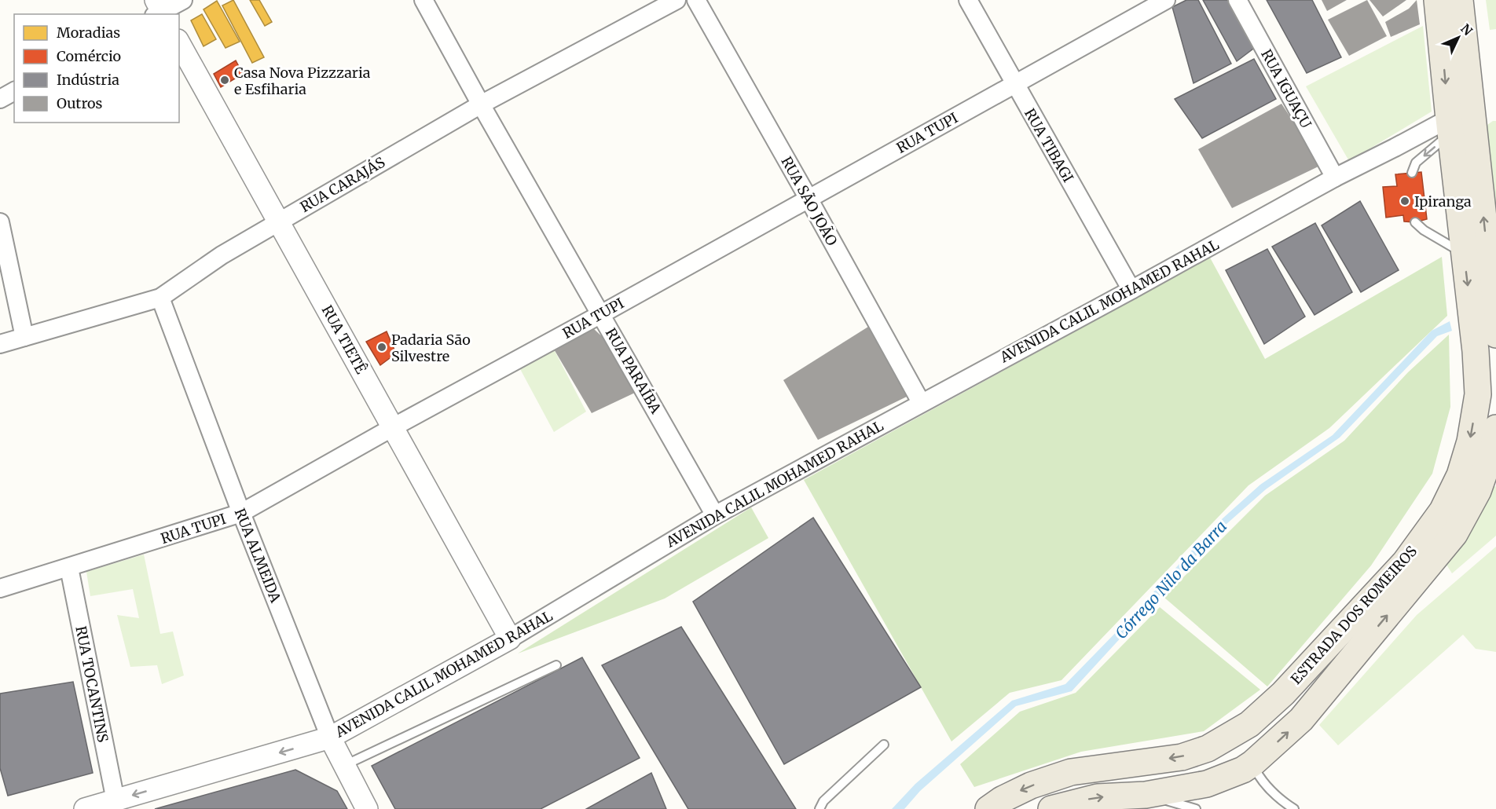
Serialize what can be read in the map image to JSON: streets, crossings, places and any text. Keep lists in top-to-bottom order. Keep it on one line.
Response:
{"streets":{"main road":["ESTRADA DOS ROMEIROS"],"street":["RUA IGUAÇU","RUA TUPI","RUA TIBAGI","RUA CARAJÁS","RUA SÃO JOÃO","AVENIDA CALIL MOHAMED RAHAL","RUA TIETÊ","RUA PARAÍBA","RUA ALMEIDA","RUA TOCANTINS"]},"crossings":[["RUA IGUAÇU","AVENIDA CALIL MOHAMED RAHAL"],["RUA TUPI","RUA TIBAGI"],["RUA TUPI","RUA SÃO JOÃO"],["RUA TUPI","RUA TIETÊ"],["RUA TUPI","RUA PARAÍBA"],["RUA TUPI","RUA ALMEIDA"],["RUA TUPI","RUA TOCANTINS"],["RUA TIBAGI","AVENIDA CALIL MOHAMED RAHAL"],["RUA CARAJÁS","RUA TIETÊ"],["RUA CARAJÁS","RUA PARAÍBA"],["RUA CARAJÁS","RUA ALMEIDA"],["RUA SÃO JOÃO","AVENIDA CALIL MOHAMED RAHAL"],["AVENIDA CALIL MOHAMED RAHAL","RUA TIETÊ"],["AVENIDA CALIL MOHAMED RAHAL","RUA PARAÍBA"],["AVENIDA CALIL MOHAMED RAHAL","RUA ALMEIDA"],["AVENIDA CALIL MOHAMED RAHAL","ESTRADA DOS ROMEIROS"],["AVENIDA CALIL MOHAMED RAHAL","RUA TOCANTINS"]],"water":["Córrego Nilo da Barra"],"places":["Casa Nova Pizzzaria e Esfiharia","Ipiranga","Padaria São Silvestre"],"legend":["Moradias","Comércio","Indústria","Outros"],"north":"top right"}
